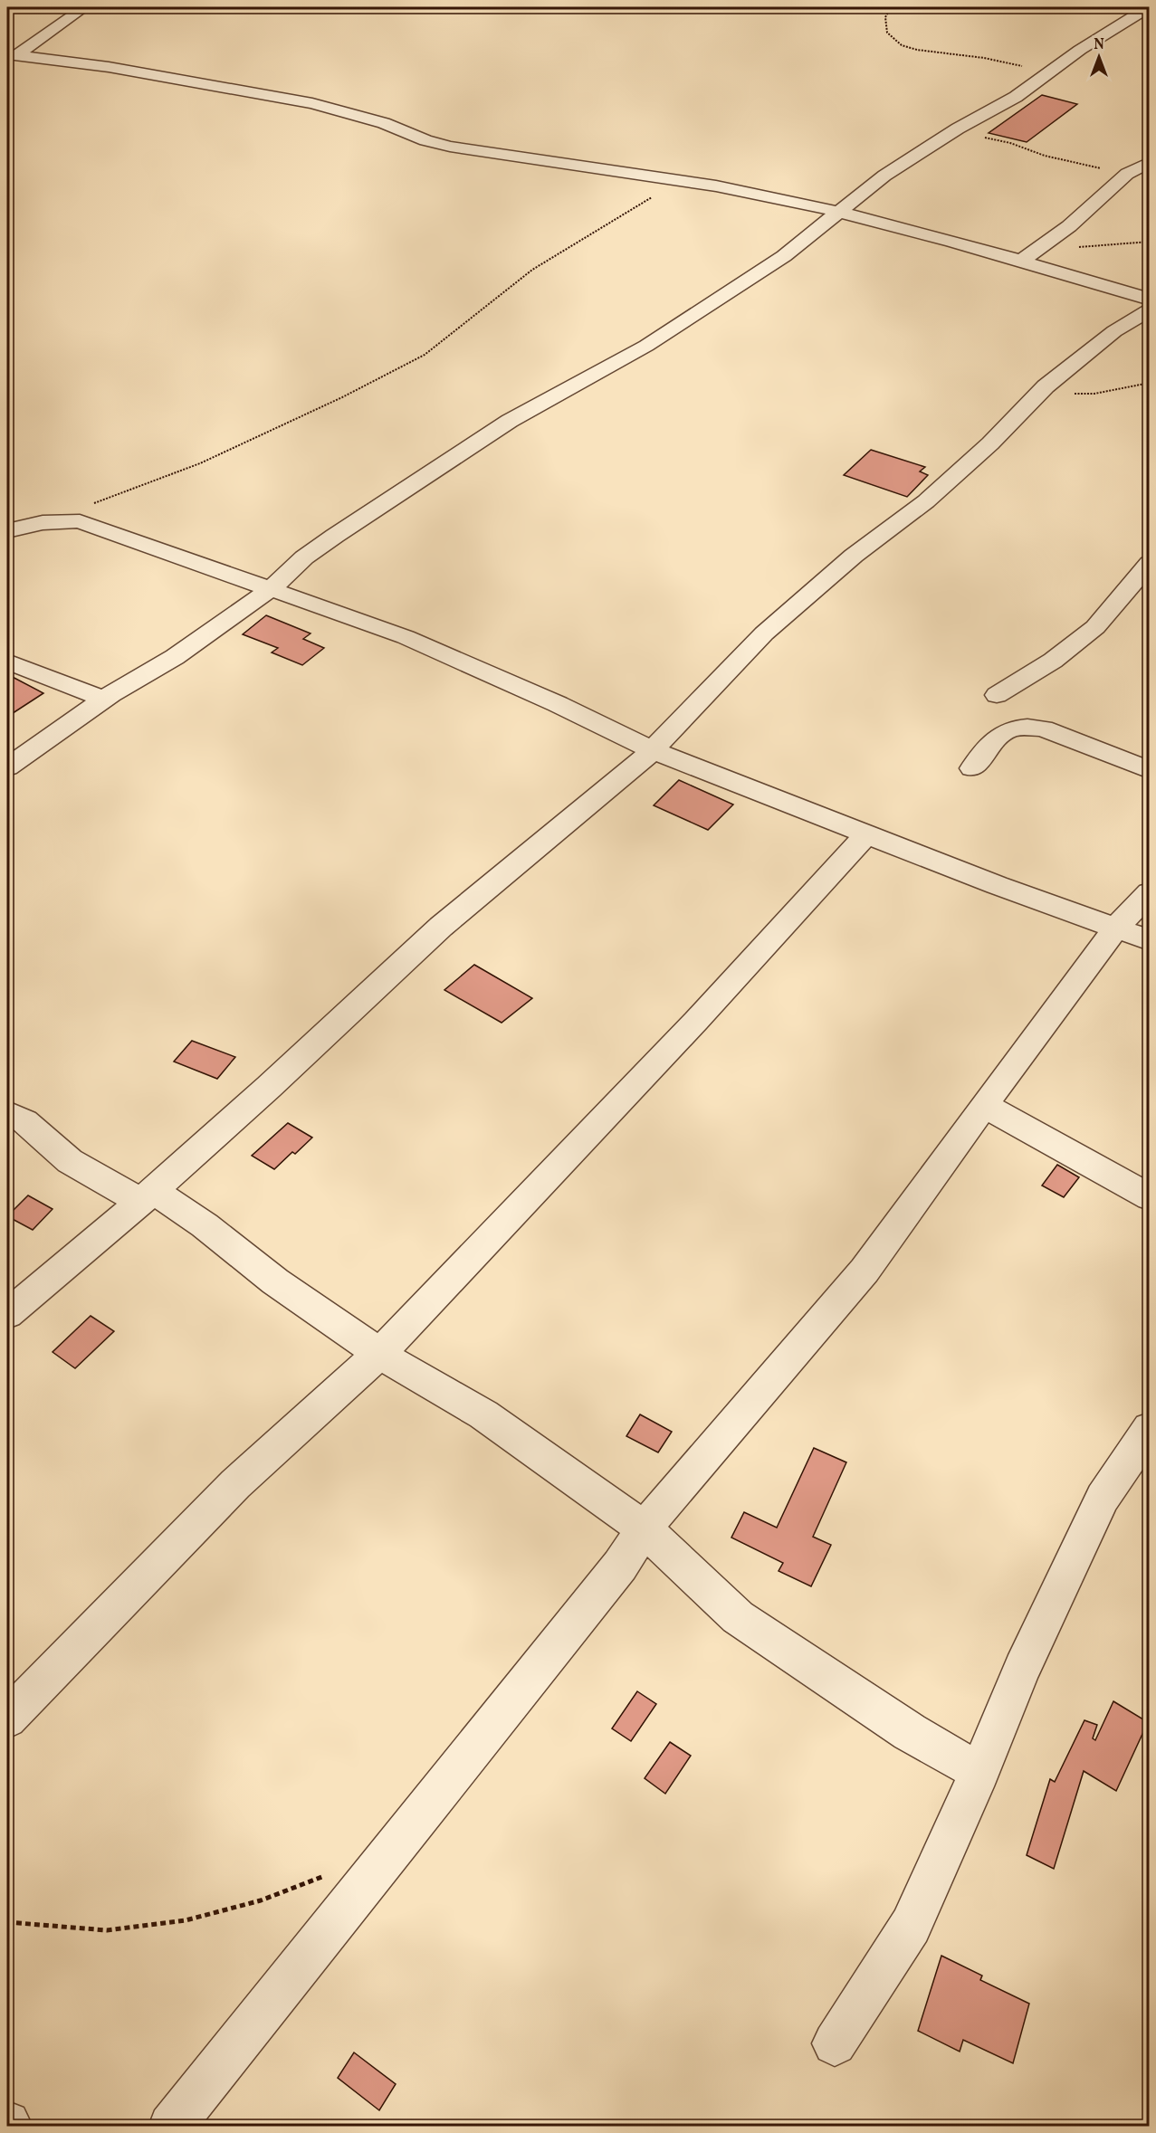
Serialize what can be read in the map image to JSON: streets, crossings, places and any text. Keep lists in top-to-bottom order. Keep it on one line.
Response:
{"north":"top"}
